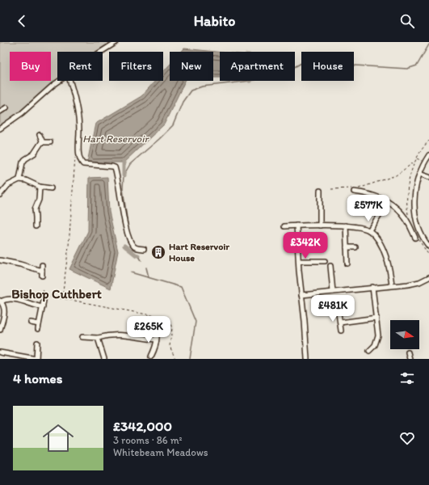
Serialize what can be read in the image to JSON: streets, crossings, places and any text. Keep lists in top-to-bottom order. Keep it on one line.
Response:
{"districts":["Bishop Cuthbert"],"water":["Hart Reservoir"],"places":{"building":["Hart Reservoir House"]},"north":"right","page":{"header":"Habito","chip":["Buy","Rent","Filters","New","Apartment","House"],"price":["£577K","£342K","£481K","£265K"],"heading":"4 homes","list":[{"name":"£342,000","note":"3 rooms · 86 m² · Whitebeam Meadows"}]}}
